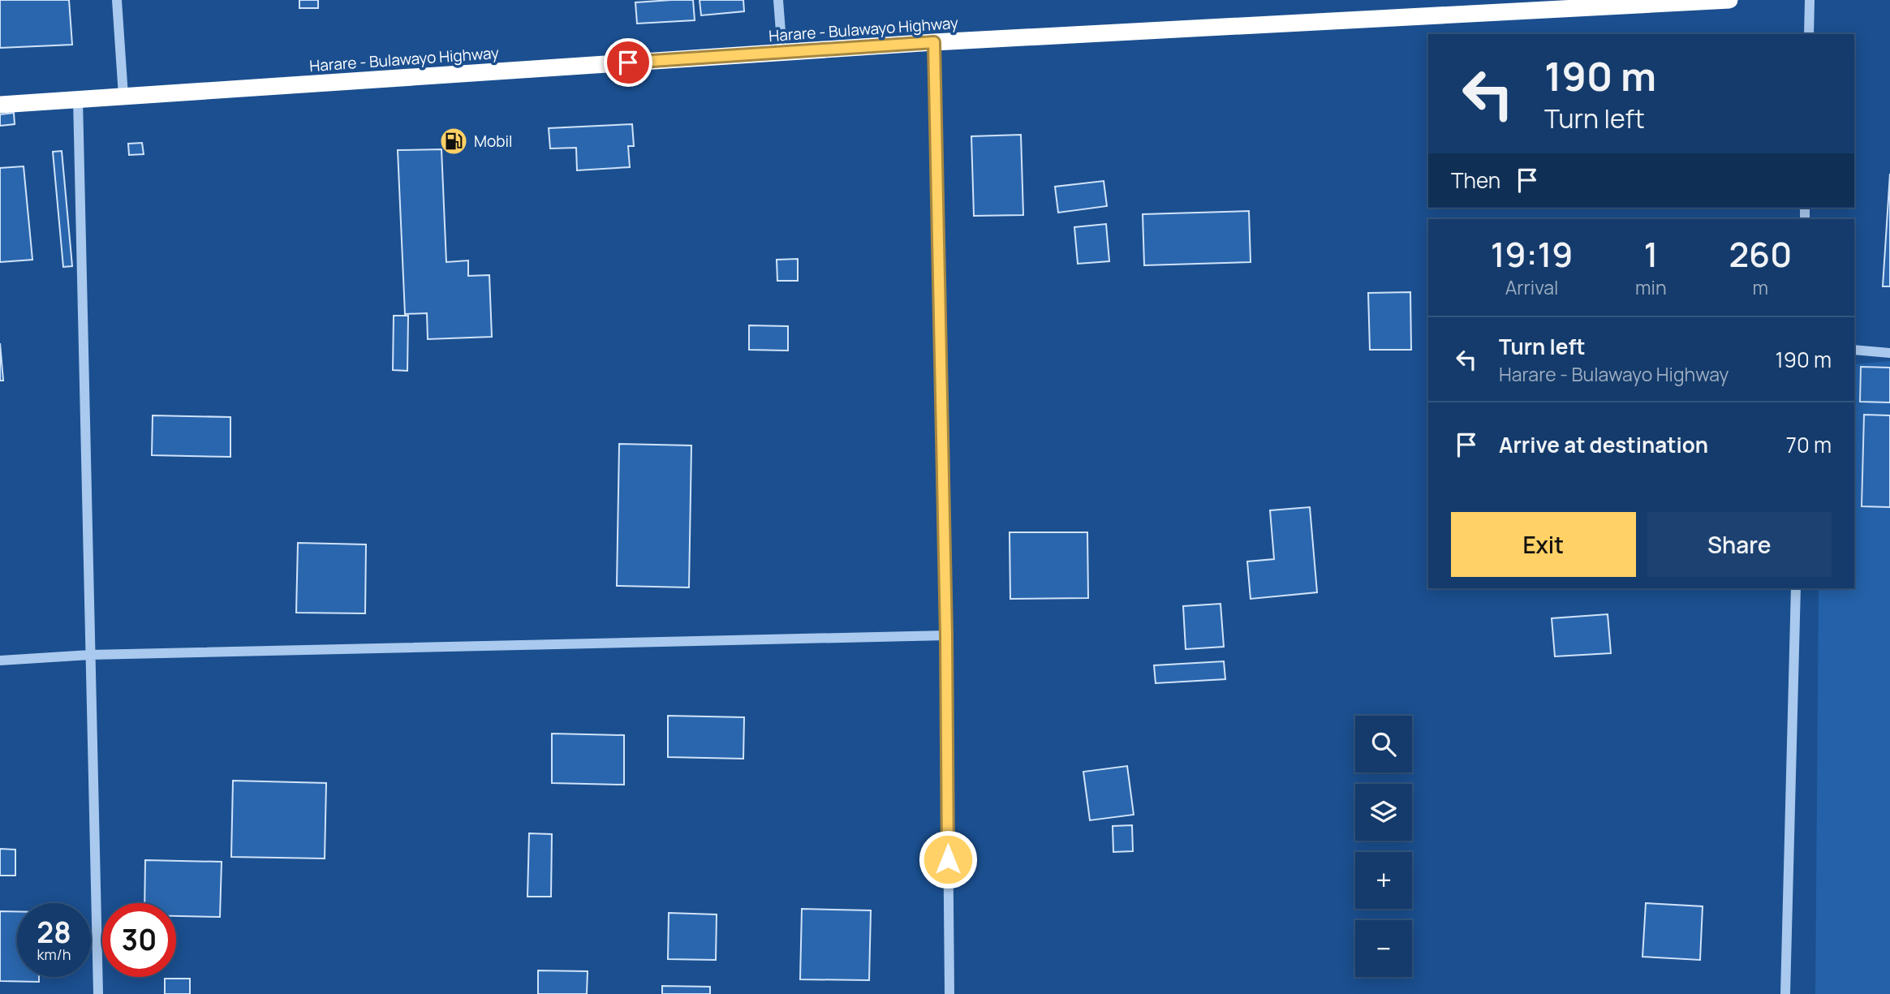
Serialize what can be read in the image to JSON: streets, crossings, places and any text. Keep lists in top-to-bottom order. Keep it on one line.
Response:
{"streets":{"highway":["Harare - Bulawayo Highway"]},"places":{"fuel station":["Mobil"]},"page":{"turn":["190 m","Turn left"],"then":"Then","eta":["19:19","Arrival","1","min","260","m"],"list":[{"name":"Turn left","note":"Harare - Bulawayo Highway","value":"190 m"},{"name":"Arrive at destination","value":"70 m"}],"buttons":["Exit","Share"],"map_buttons":["+","−"],"speed":"28 km/h","limit":"30"}}
